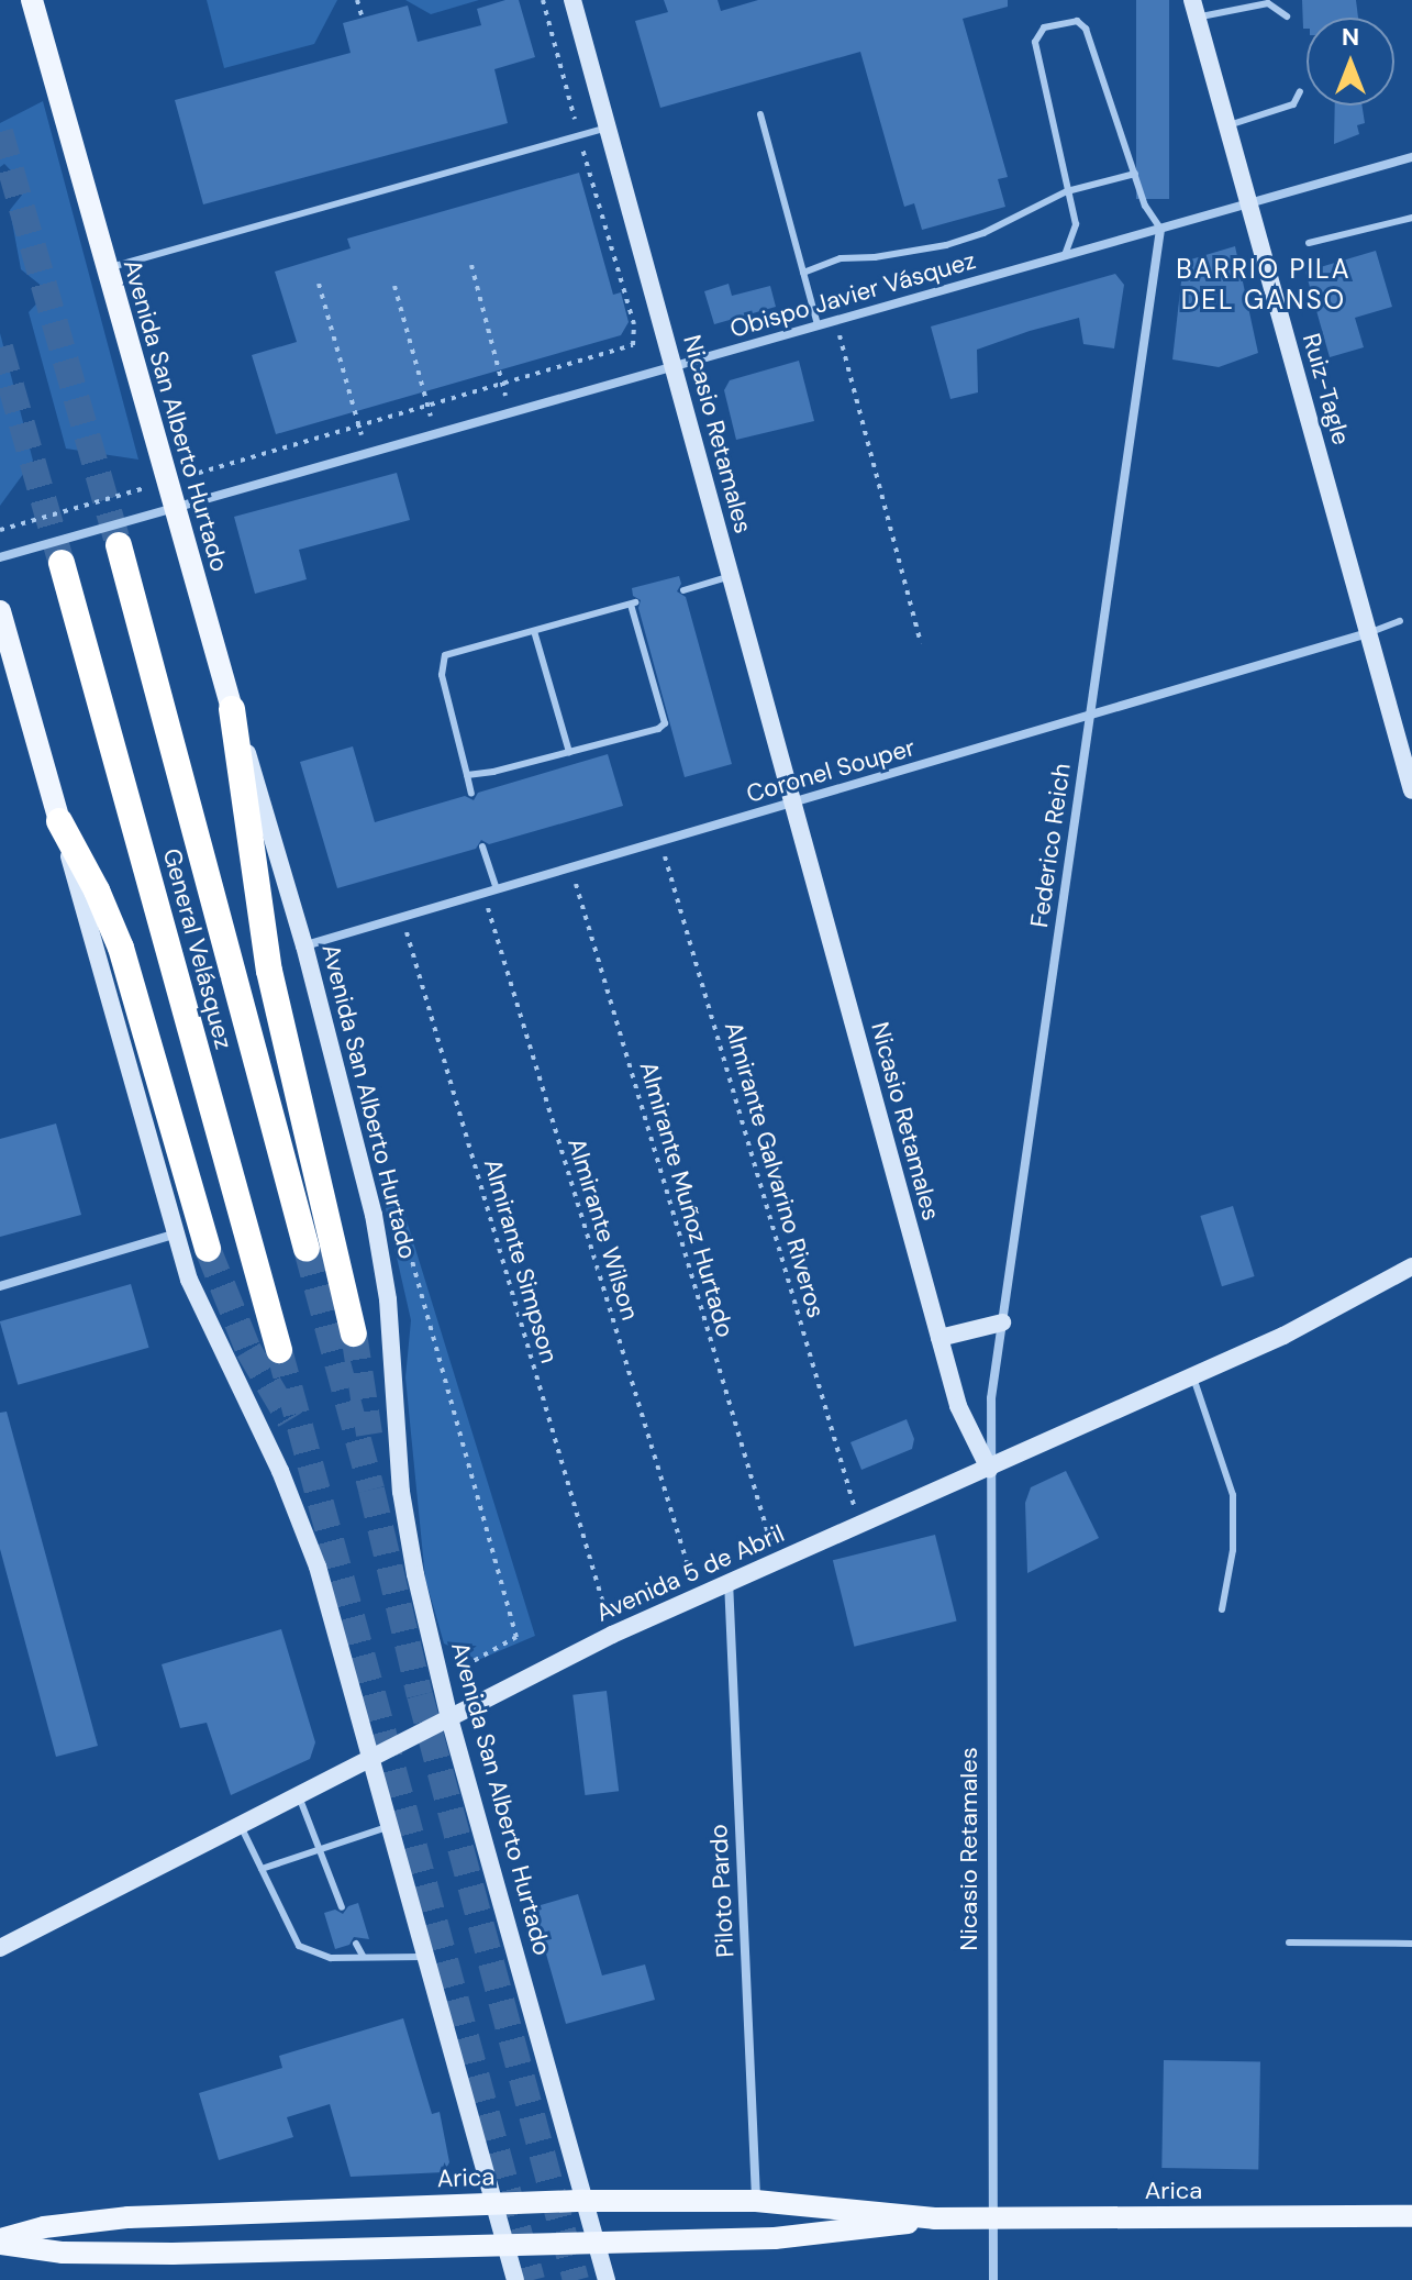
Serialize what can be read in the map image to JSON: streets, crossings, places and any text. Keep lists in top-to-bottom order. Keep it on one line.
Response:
{"streets":{"highway":["General Velásquez"],"main road":["Avenida San Alberto Hurtado","Arica"],"street":["Obispo Javier Vásquez","Ruiz-Tagle","Nicasio Retamales","Coronel Souper","Federico Reich","Avenida 5 de Abril","Piloto Pardo"],"path":["Almirante Galvarino Riveros","Almirante Muñoz Hurtado","Almirante Wilson","Almirante Simpson"]},"crossings":[["Obispo Javier Vásquez","Ruiz-Tagle"],["Obispo Javier Vásquez","Avenida San Alberto Hurtado"],["Obispo Javier Vásquez","Nicasio Retamales"],["Obispo Javier Vásquez","Federico Reich"],["Ruiz-Tagle","Coronel Souper"],["Avenida San Alberto Hurtado","Coronel Souper"],["Avenida San Alberto Hurtado","Avenida 5 de Abril"],["Avenida San Alberto Hurtado","Arica"],["Nicasio Retamales","Coronel Souper"],["Nicasio Retamales","Federico Reich"],["Nicasio Retamales","Avenida 5 de Abril"],["Nicasio Retamales","Arica"],["Coronel Souper","Federico Reich"],["Federico Reich","Avenida 5 de Abril"],["Avenida 5 de Abril","Piloto Pardo"],["Piloto Pardo","Arica"]],"districts":["BARRIO PILA DEL GANSO"],"north":"top"}
